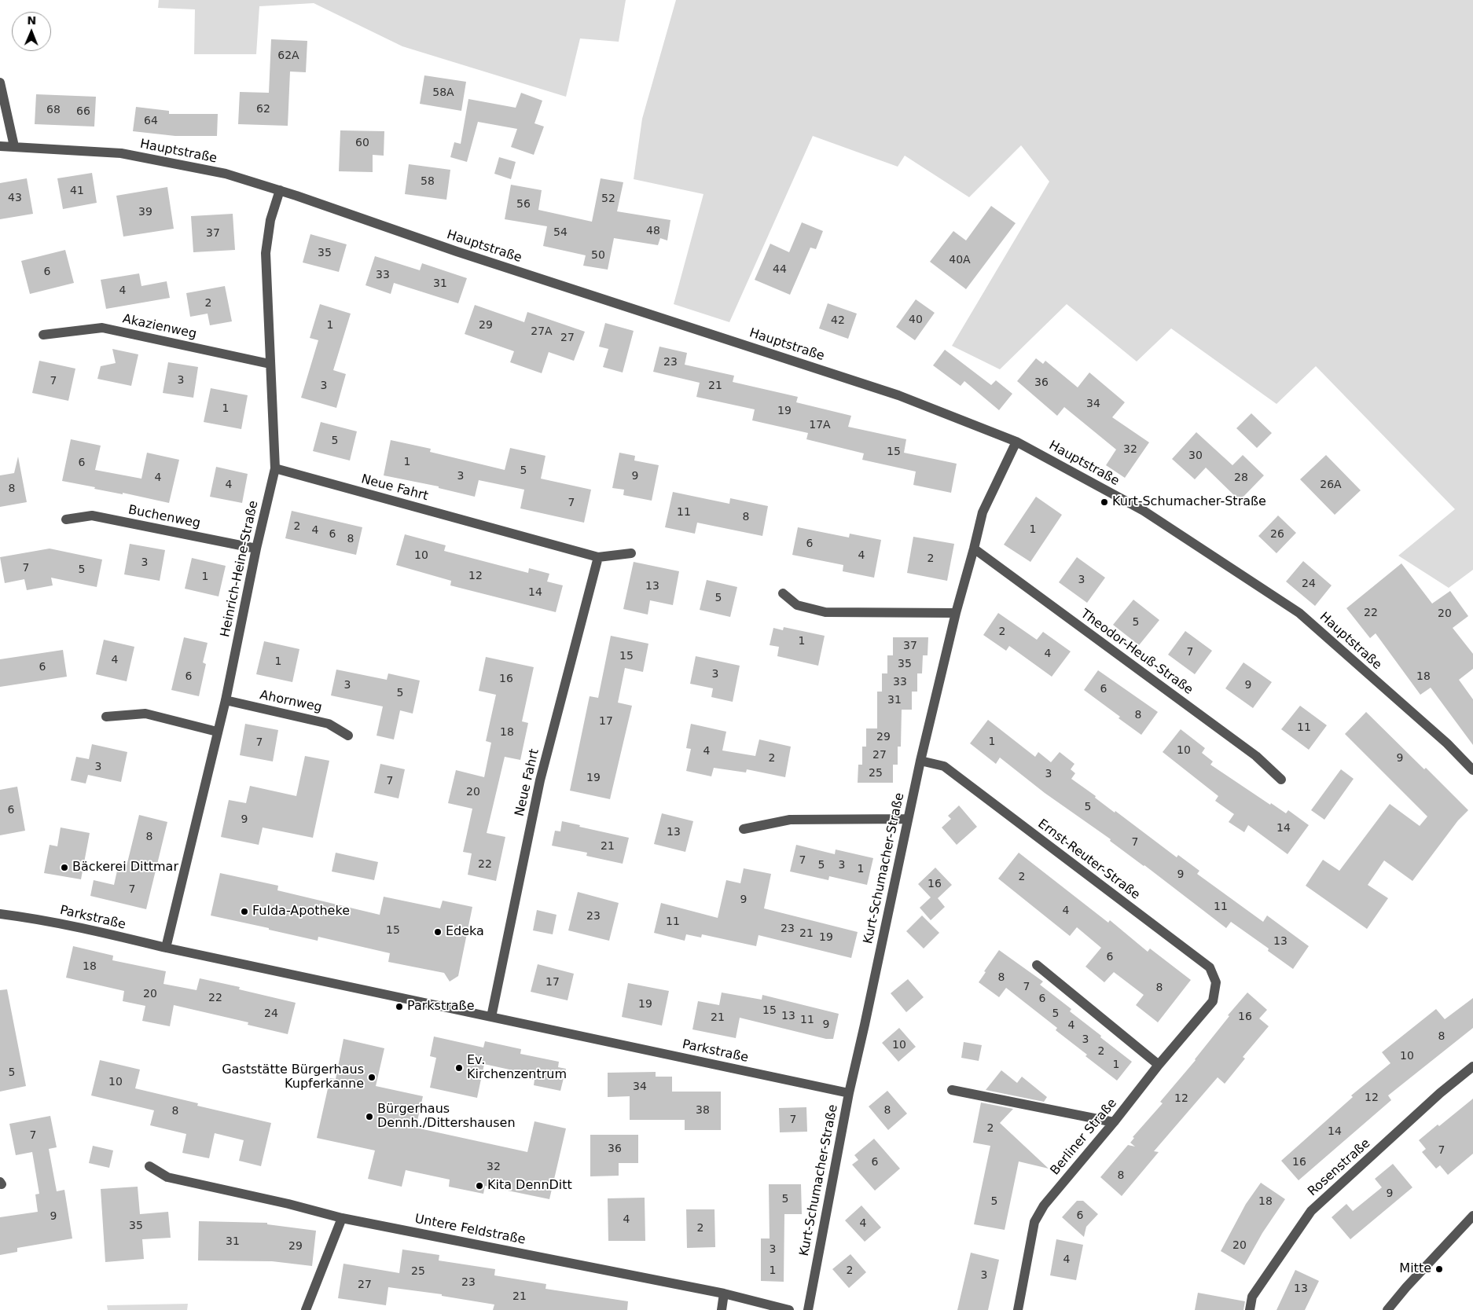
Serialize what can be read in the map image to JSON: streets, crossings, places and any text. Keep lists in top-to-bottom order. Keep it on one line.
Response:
{"streets":{"street":["Hauptstraße","Akazienweg","Neue Fahrt","Buchenweg","Heinrich-Heine-Straße","Theodor-Heuß-Straße","Ahornweg","Ernst-Reuter-Straße","Kurt-Schumacher-Straße","Parkstraße","Berliner Straße","Rosenstraße","Untere Feldstraße"]},"crossings":[["Hauptstraße","Heinrich-Heine-Straße"],["Hauptstraße","Kurt-Schumacher-Straße"],["Akazienweg","Heinrich-Heine-Straße"],["Neue Fahrt","Heinrich-Heine-Straße"],["Neue Fahrt","Parkstraße"],["Buchenweg","Heinrich-Heine-Straße"],["Heinrich-Heine-Straße","Ahornweg"],["Heinrich-Heine-Straße","Parkstraße"],["Theodor-Heuß-Straße","Kurt-Schumacher-Straße"],["Ernst-Reuter-Straße","Kurt-Schumacher-Straße"],["Ernst-Reuter-Straße","Berliner Straße"],["Kurt-Schumacher-Straße","Parkstraße"]],"places":["Kurt-Schumacher-Straße","Bäckerei Dittmar","Fulda-Apotheke","Edeka","Parkstraße","Ev. Kirchenzentrum","Gaststätte Bürgerhaus Kupferkanne","Bürgerhaus Dennh./Dittershausen","Kita DennDitt","Mitte"],"house_numbers":["62A","58A","62","68","66","64","60","58","41","43","52","56","39","48","54","37","35","50","40A","44","6","33","31","4","2","40","42","1","29","27A","27","23","3","7","36","3","21","34","1","19","17A","5","32","15","30","1","6","5","3","9","4","28","4","26A","8","7","11","8","2","1","4","6","26","8","6","10","4","2","3","7","5","12","1","3","24","13","14","5","22","20","5","2","1","37","7","4","15","4","1","35","6","3","6","18","16","33","3","9","6","5","31","8","17","11","18","29","1","7","10","4","27","2","9","3","25","3","19","7","20","5","6","9","14","13","8","7","21","7","22","5","3","1","9","2","16","7","9","11","4","23","11","23","15","21","19","13","6","18","8","17","7","8","20","22","6","19","15","24","5","13","16","21","11","9","4","8","3","10","2","10","1","5","10","34","12","12","38","8","8","7","2","14","7","36","7","6","16","32","8","9","5","5","18","6","9","4","4","35","2","31","20","29","3","4","1","2","25","3","23","27","13","21"],"north":"top"}
